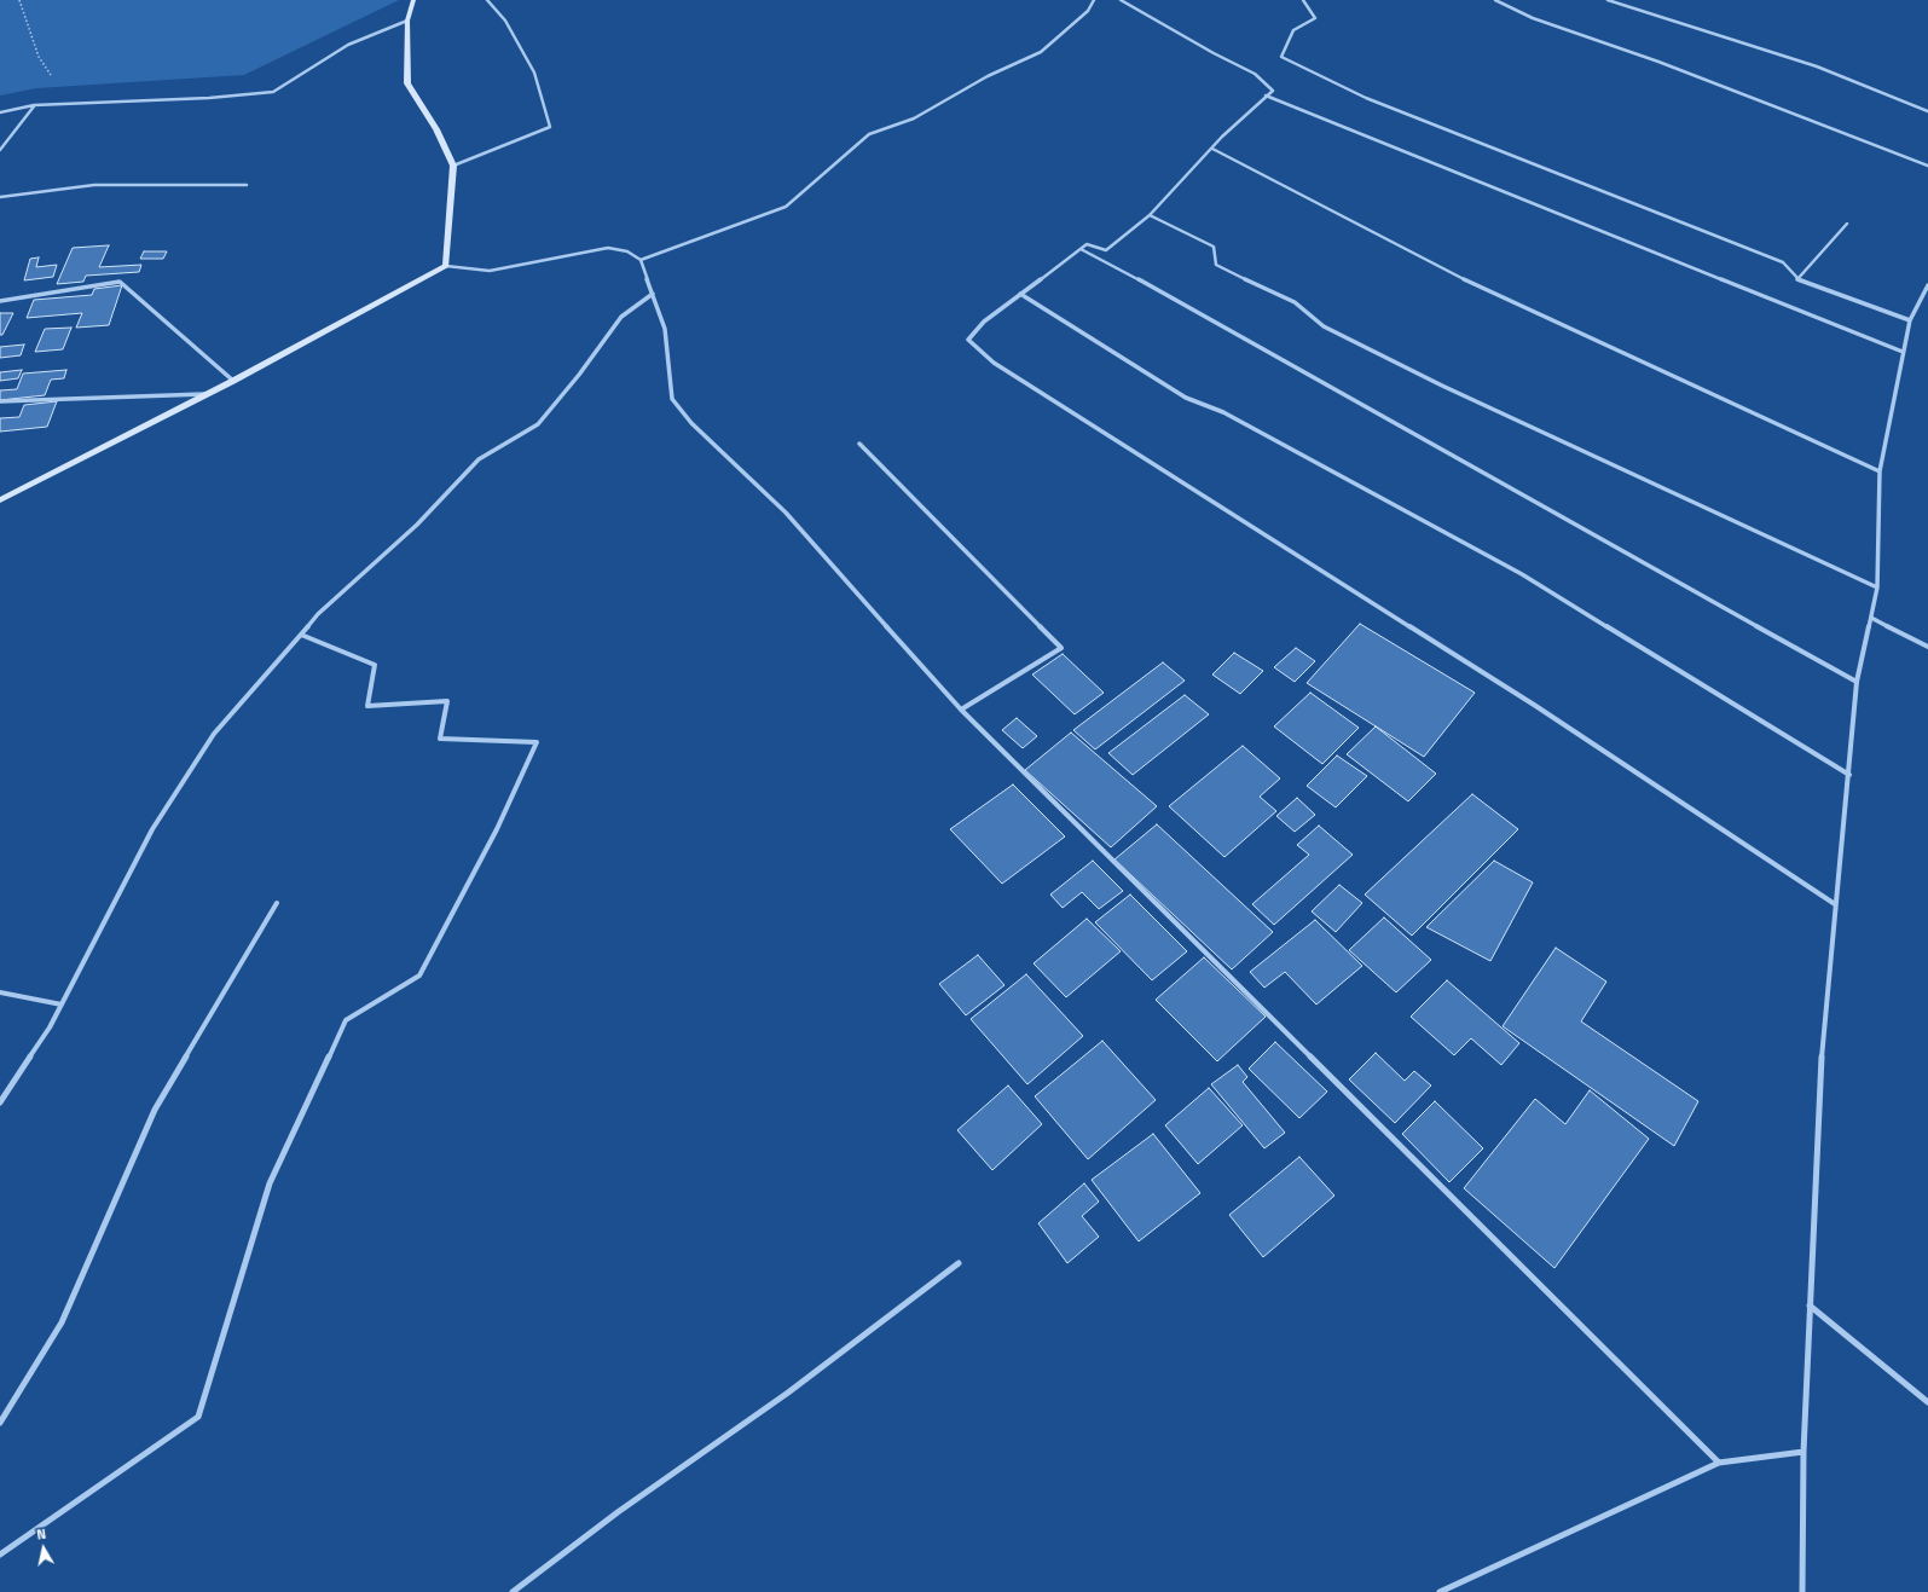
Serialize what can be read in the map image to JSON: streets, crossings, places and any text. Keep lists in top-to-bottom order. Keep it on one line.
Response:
{"north":"top"}
